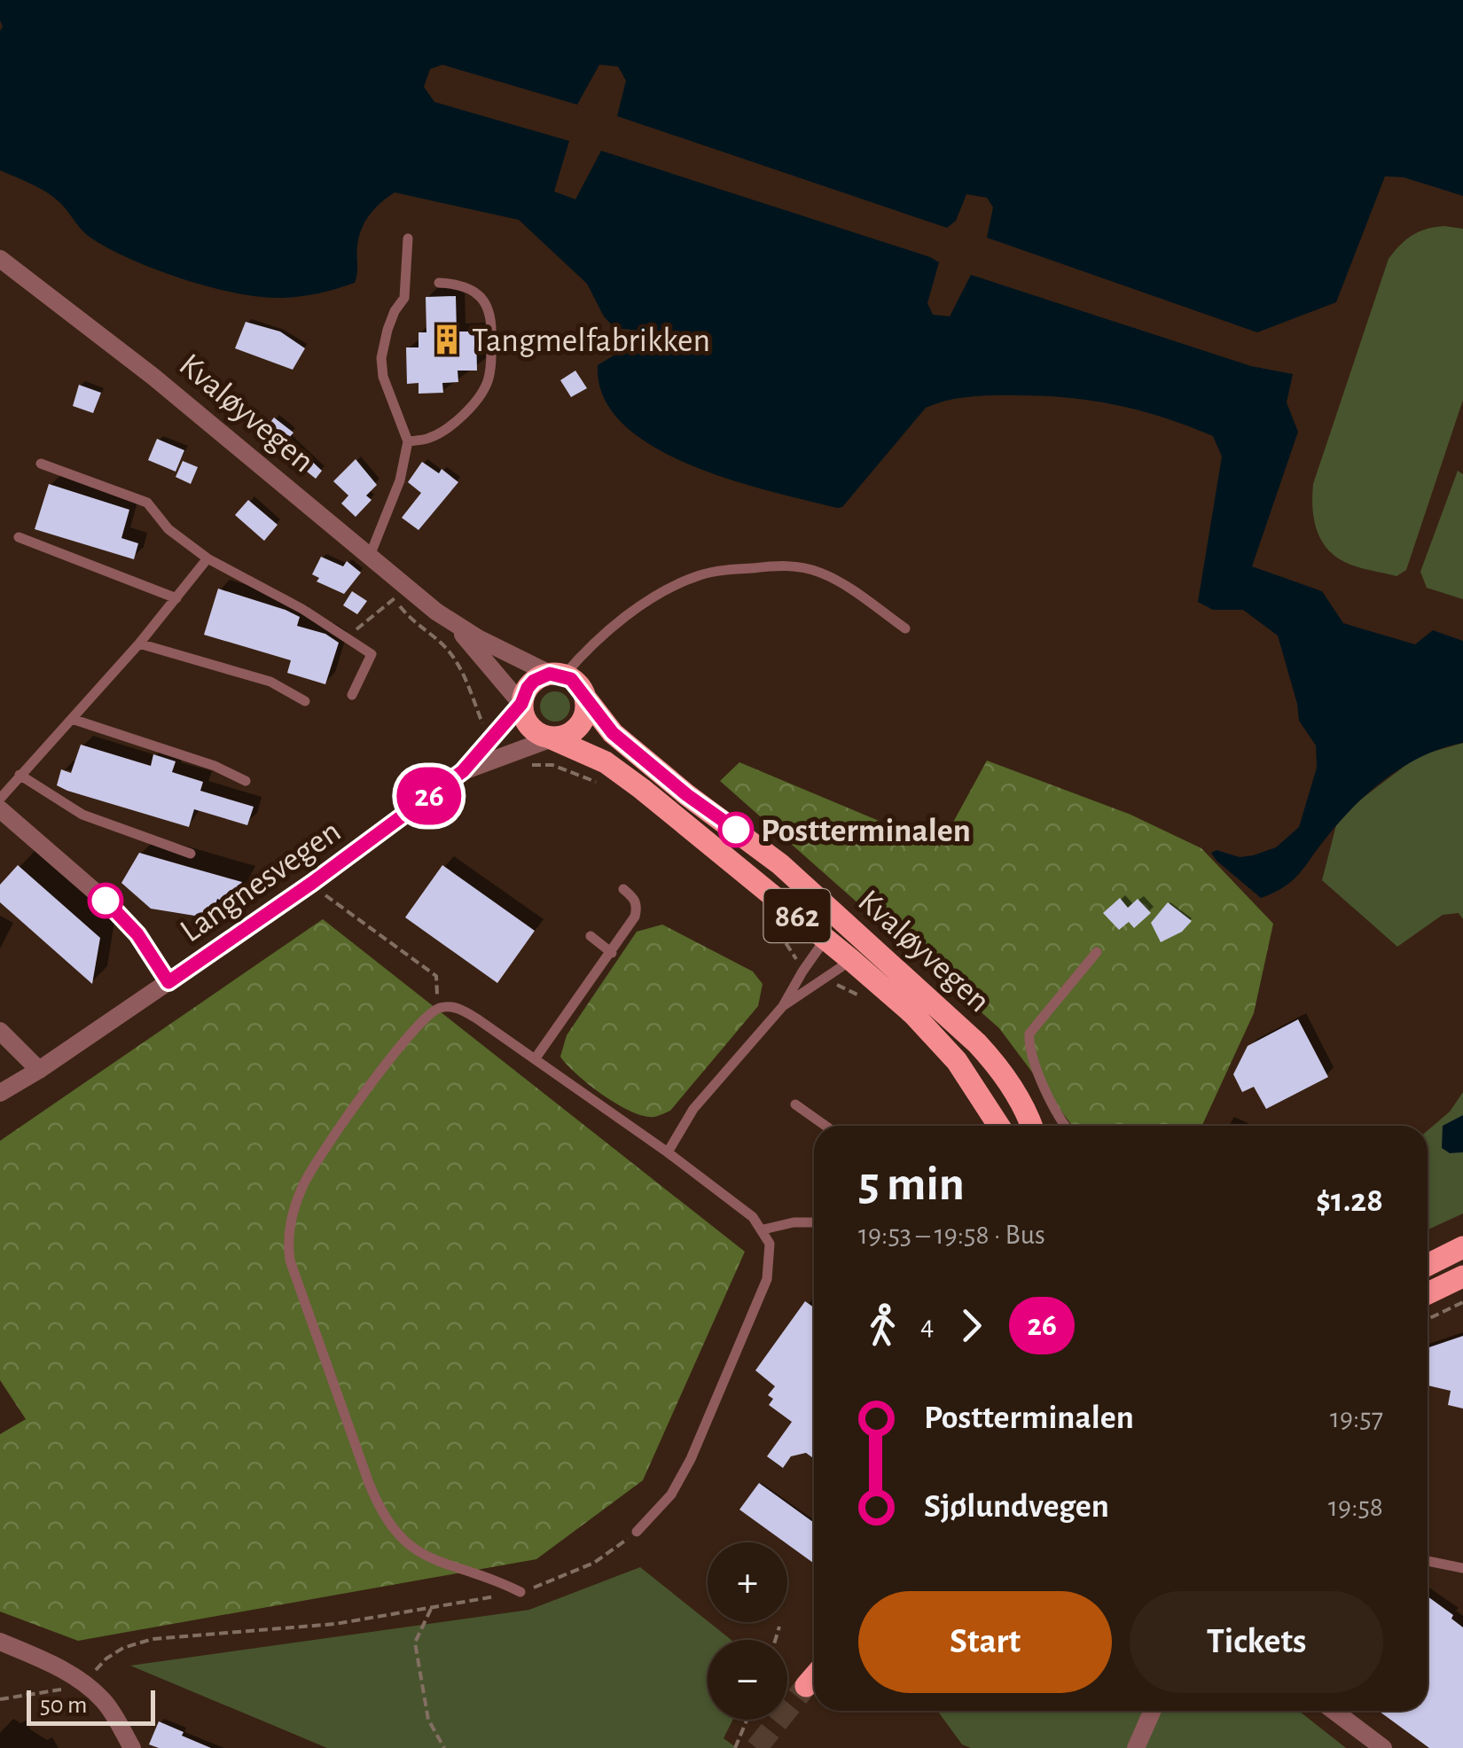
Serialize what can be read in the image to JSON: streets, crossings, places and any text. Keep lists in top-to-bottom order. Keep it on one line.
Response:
{"streets":{"main road":["Kvaløyvegen","862"],"street":["Langnesvegen"]},"crossings":[["Kvaløyvegen","Langnesvegen"],["Kvaløyvegen","862"],["Langnesvegen","862"]],"places":{"building":["Tangmelfabrikken"],"other":["Postterminalen"]},"lines":["bus line 26"],"scale_bar":"50 m","page":{"on_map":"26","heading":["5 min","19:53 – 19:58 · Bus","$1.28"],"legs":["4","26"],"list":[{"name":"Postterminalen","value":"19:57"},{"name":"Sjølundvegen","value":"19:58"}],"map_buttons":["+","−"],"buttons":["Start","Tickets"],"scale":"50 m"}}
